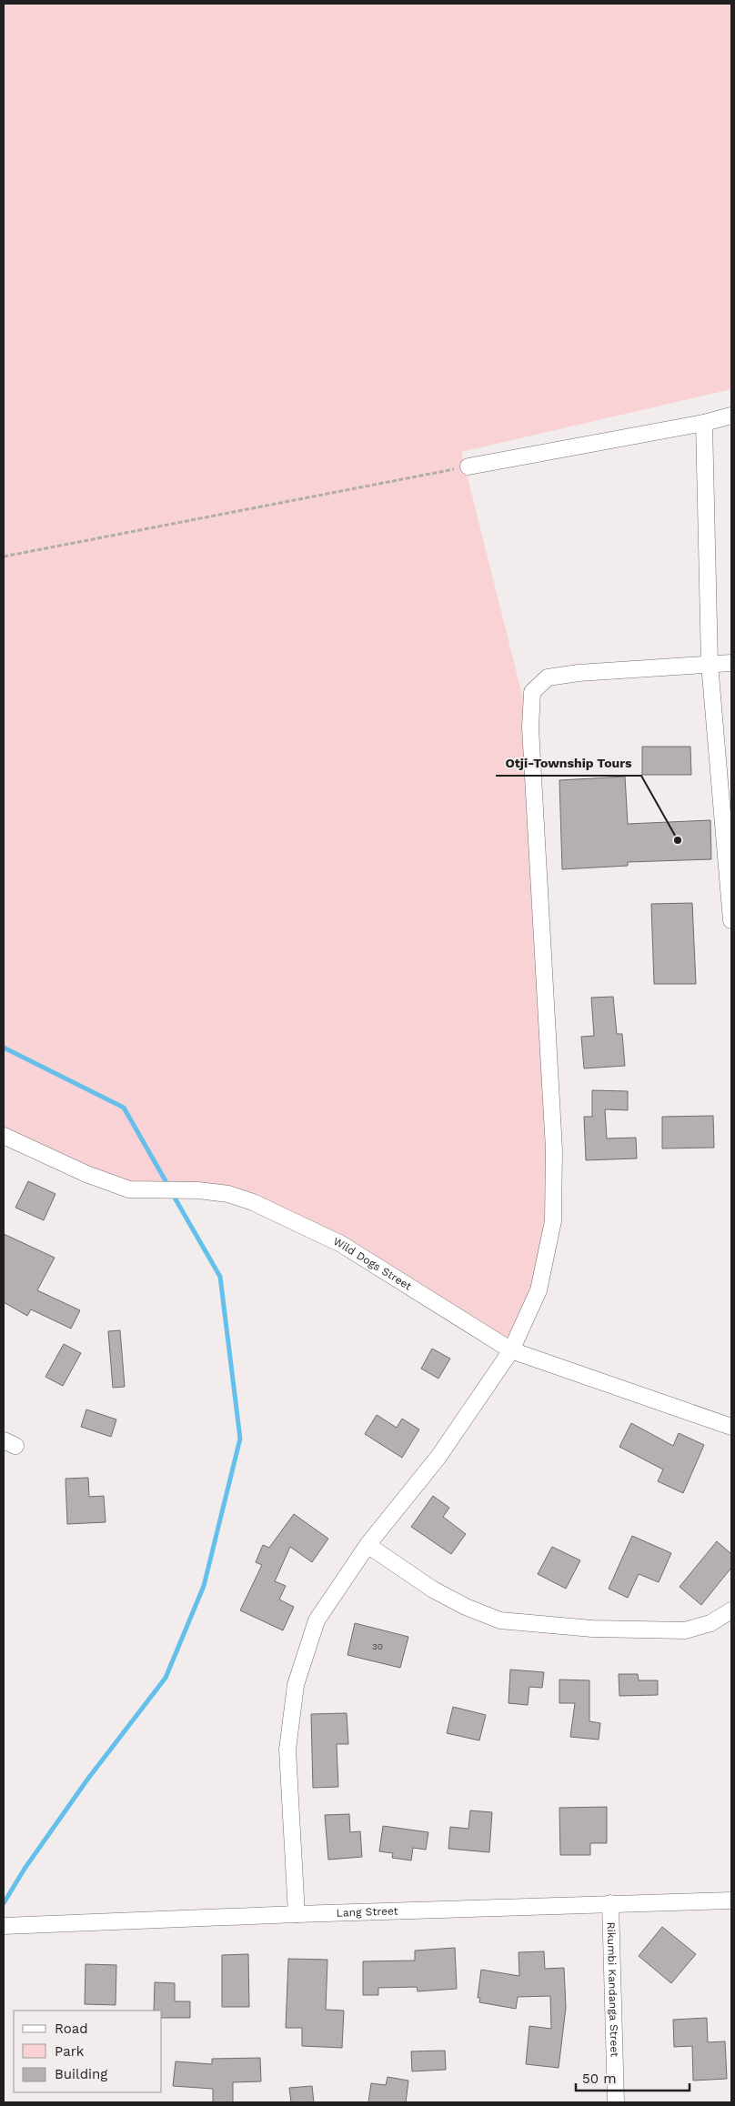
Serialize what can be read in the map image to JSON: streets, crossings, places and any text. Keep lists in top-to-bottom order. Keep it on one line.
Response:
{"streets":{"street":["Wild Dogs Street","Lang Street","Rikumbi Kandanga Street"]},"crossings":[["Lang Street","Rikumbi Kandanga Street"]],"places":["Otji-Township Tours"],"house_numbers":["30"],"legend":["Road","Park","Building"],"scale_bar":"50 m"}
